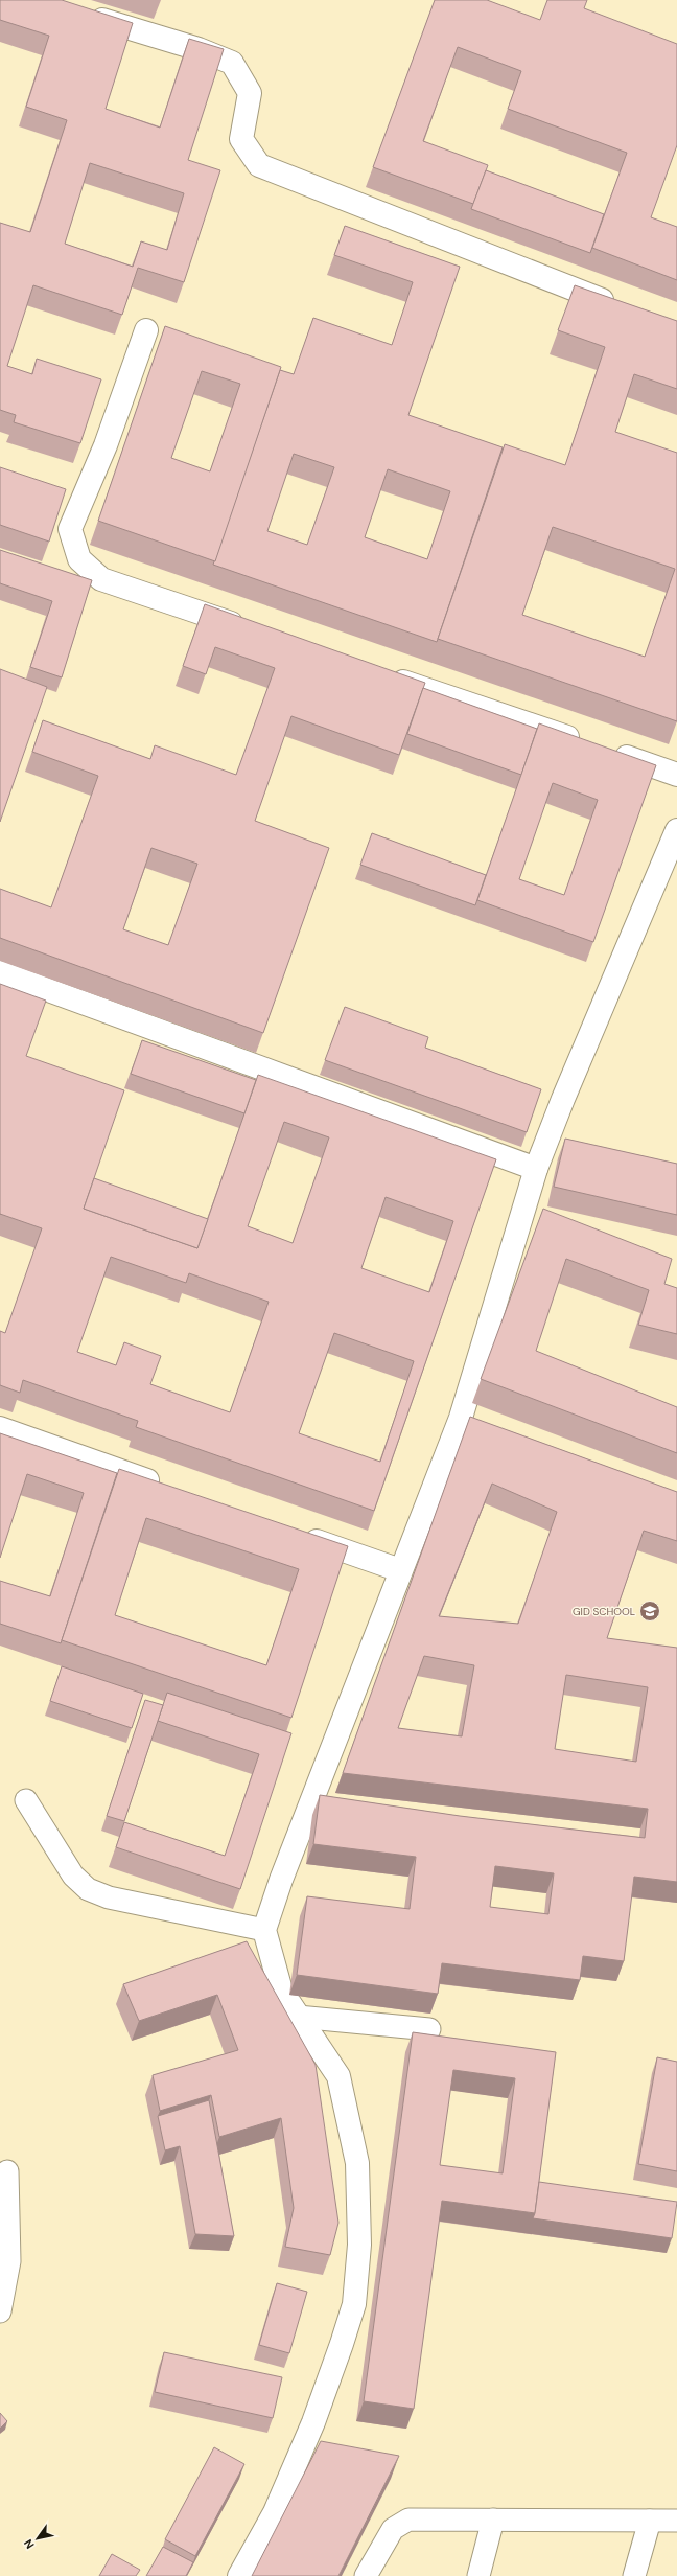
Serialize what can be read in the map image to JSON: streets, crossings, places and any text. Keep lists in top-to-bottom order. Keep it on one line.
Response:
{"places":{"school or university":["GID SCHOOL"]},"north":"bottom left"}
